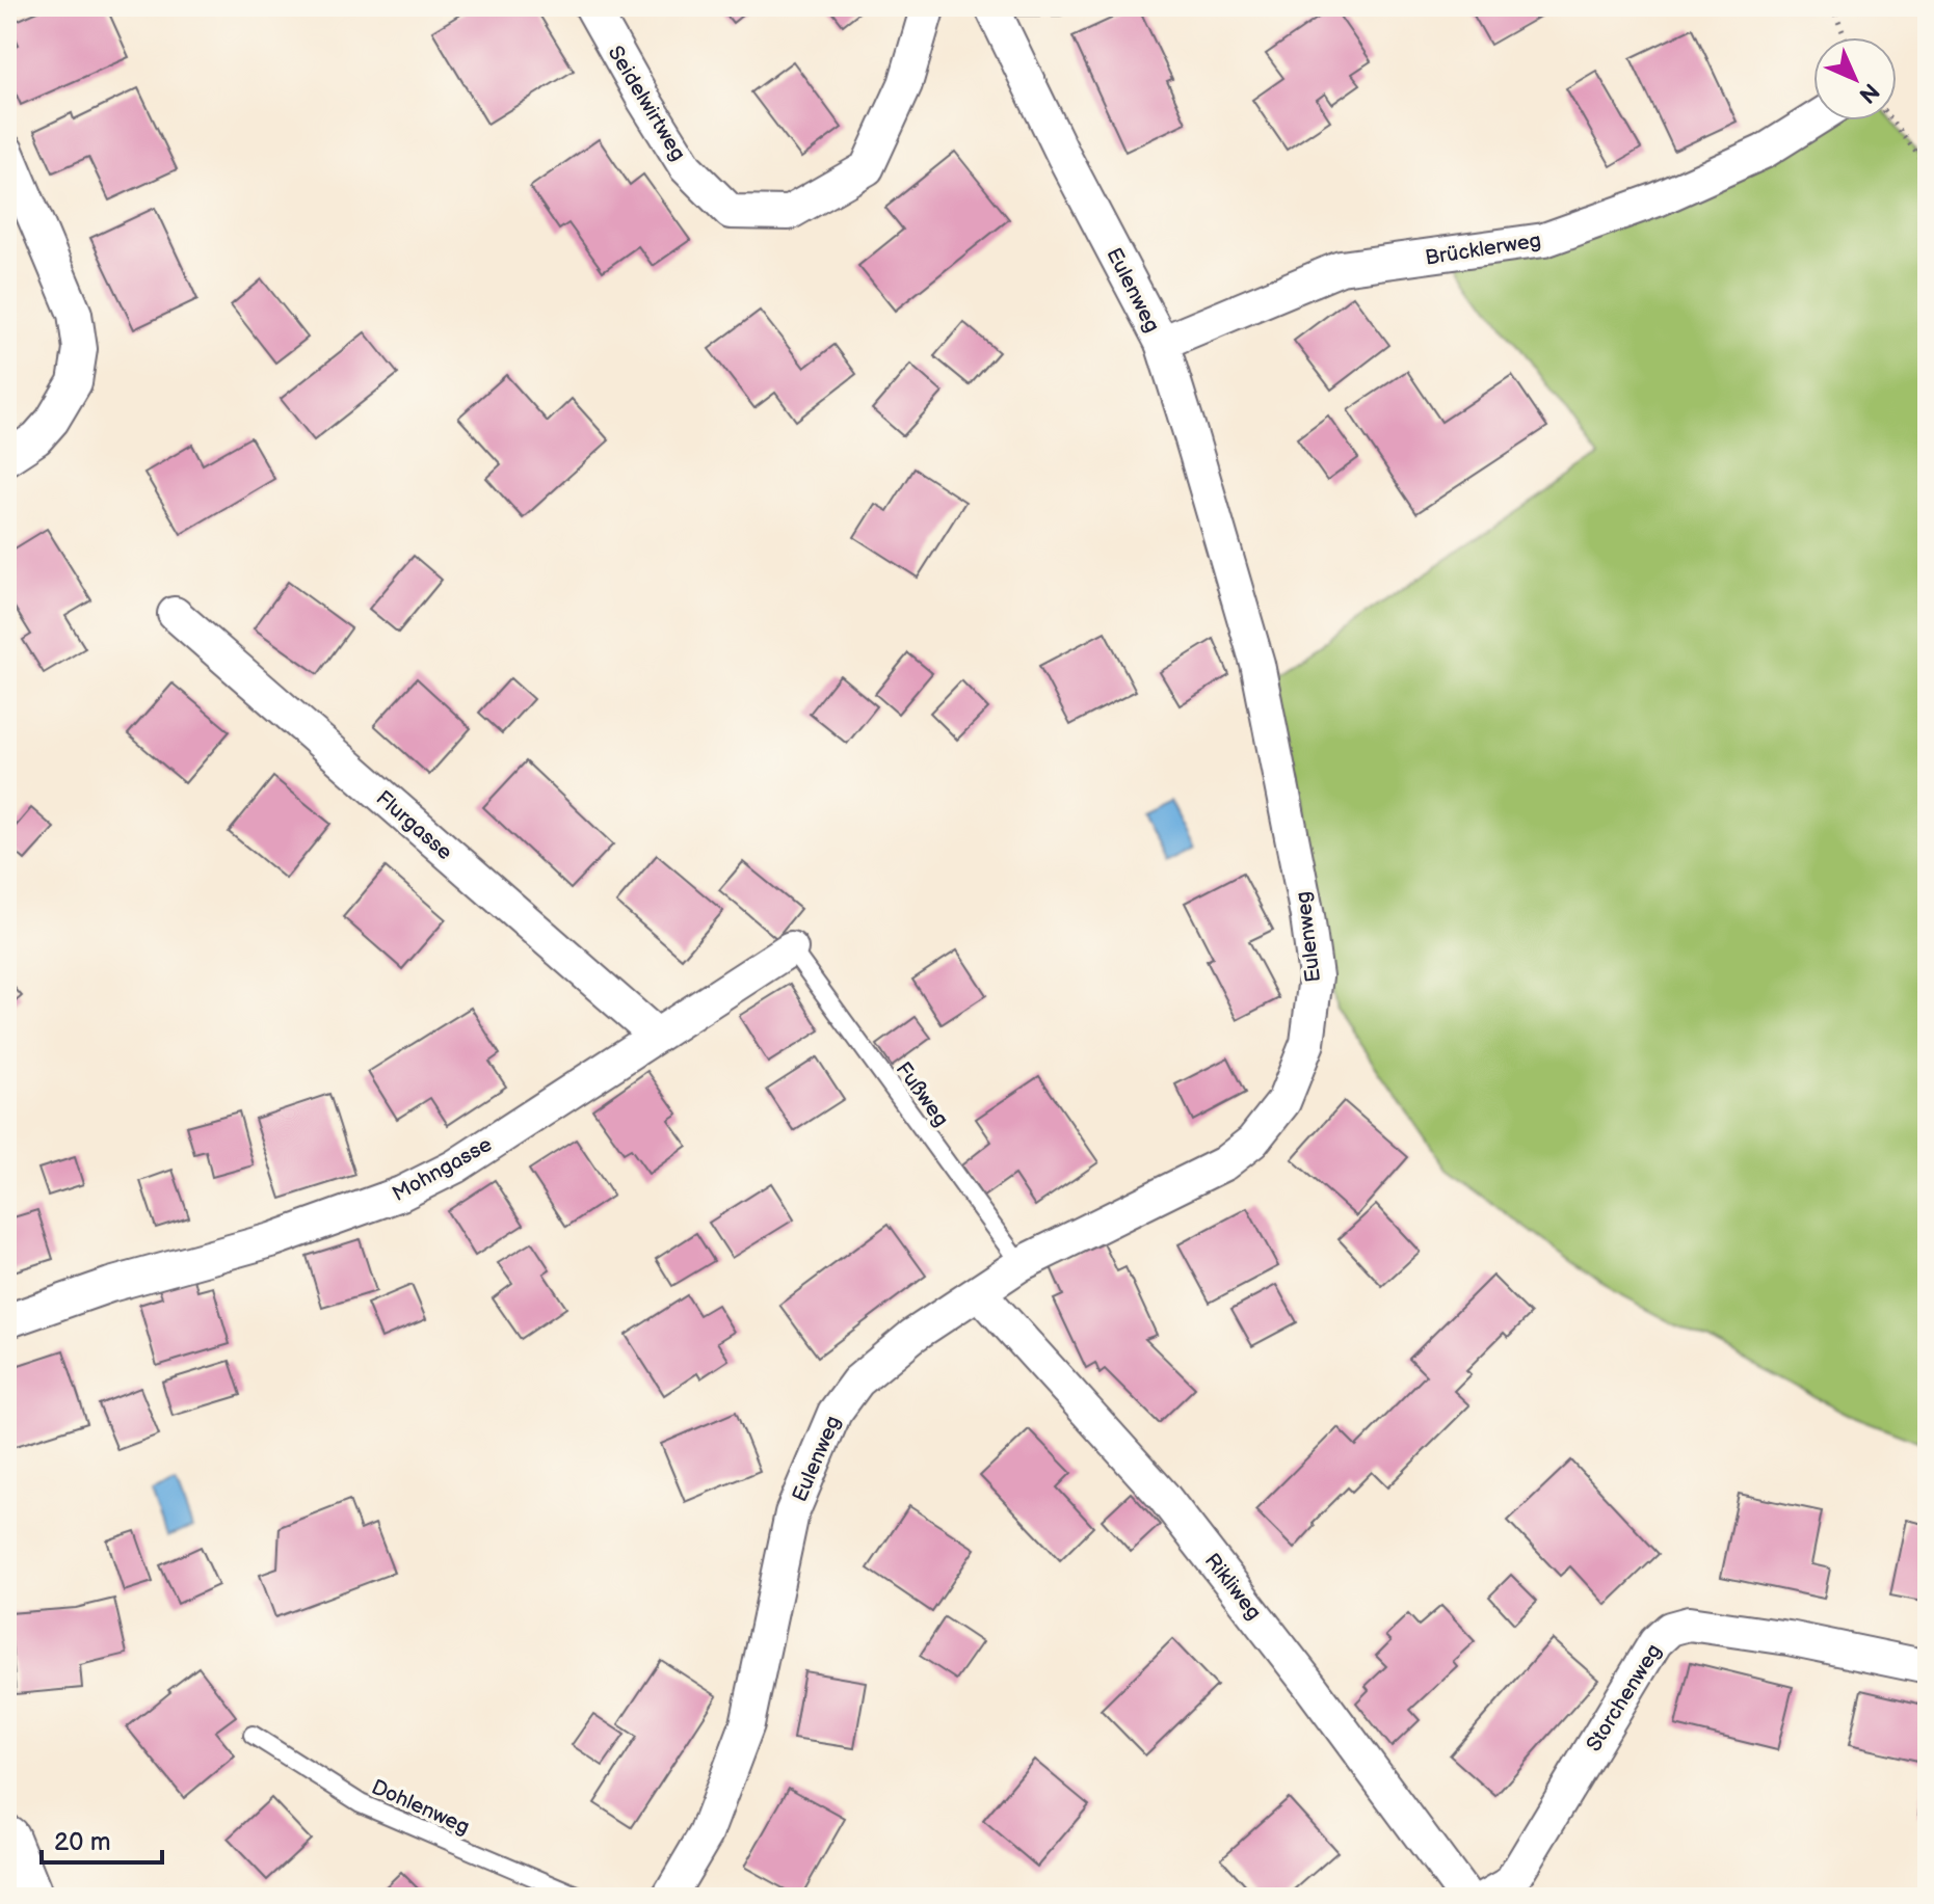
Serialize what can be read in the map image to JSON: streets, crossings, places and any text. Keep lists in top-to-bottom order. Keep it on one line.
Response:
{"streets":{"street":["Seidelwirtweg","Brücklerweg","Eulenweg","Flurgasse","Mohngasse","Rikliweg","Storchenweg"],"lane":["Fußweg","Dohlenweg"]},"crossings":[["Brücklerweg","Eulenweg"],["Eulenweg","Fußweg"],["Eulenweg","Rikliweg"],["Flurgasse","Mohngasse"],["Fußweg","Mohngasse"]],"scale_bar":"20 m","north":"bottom right"}
